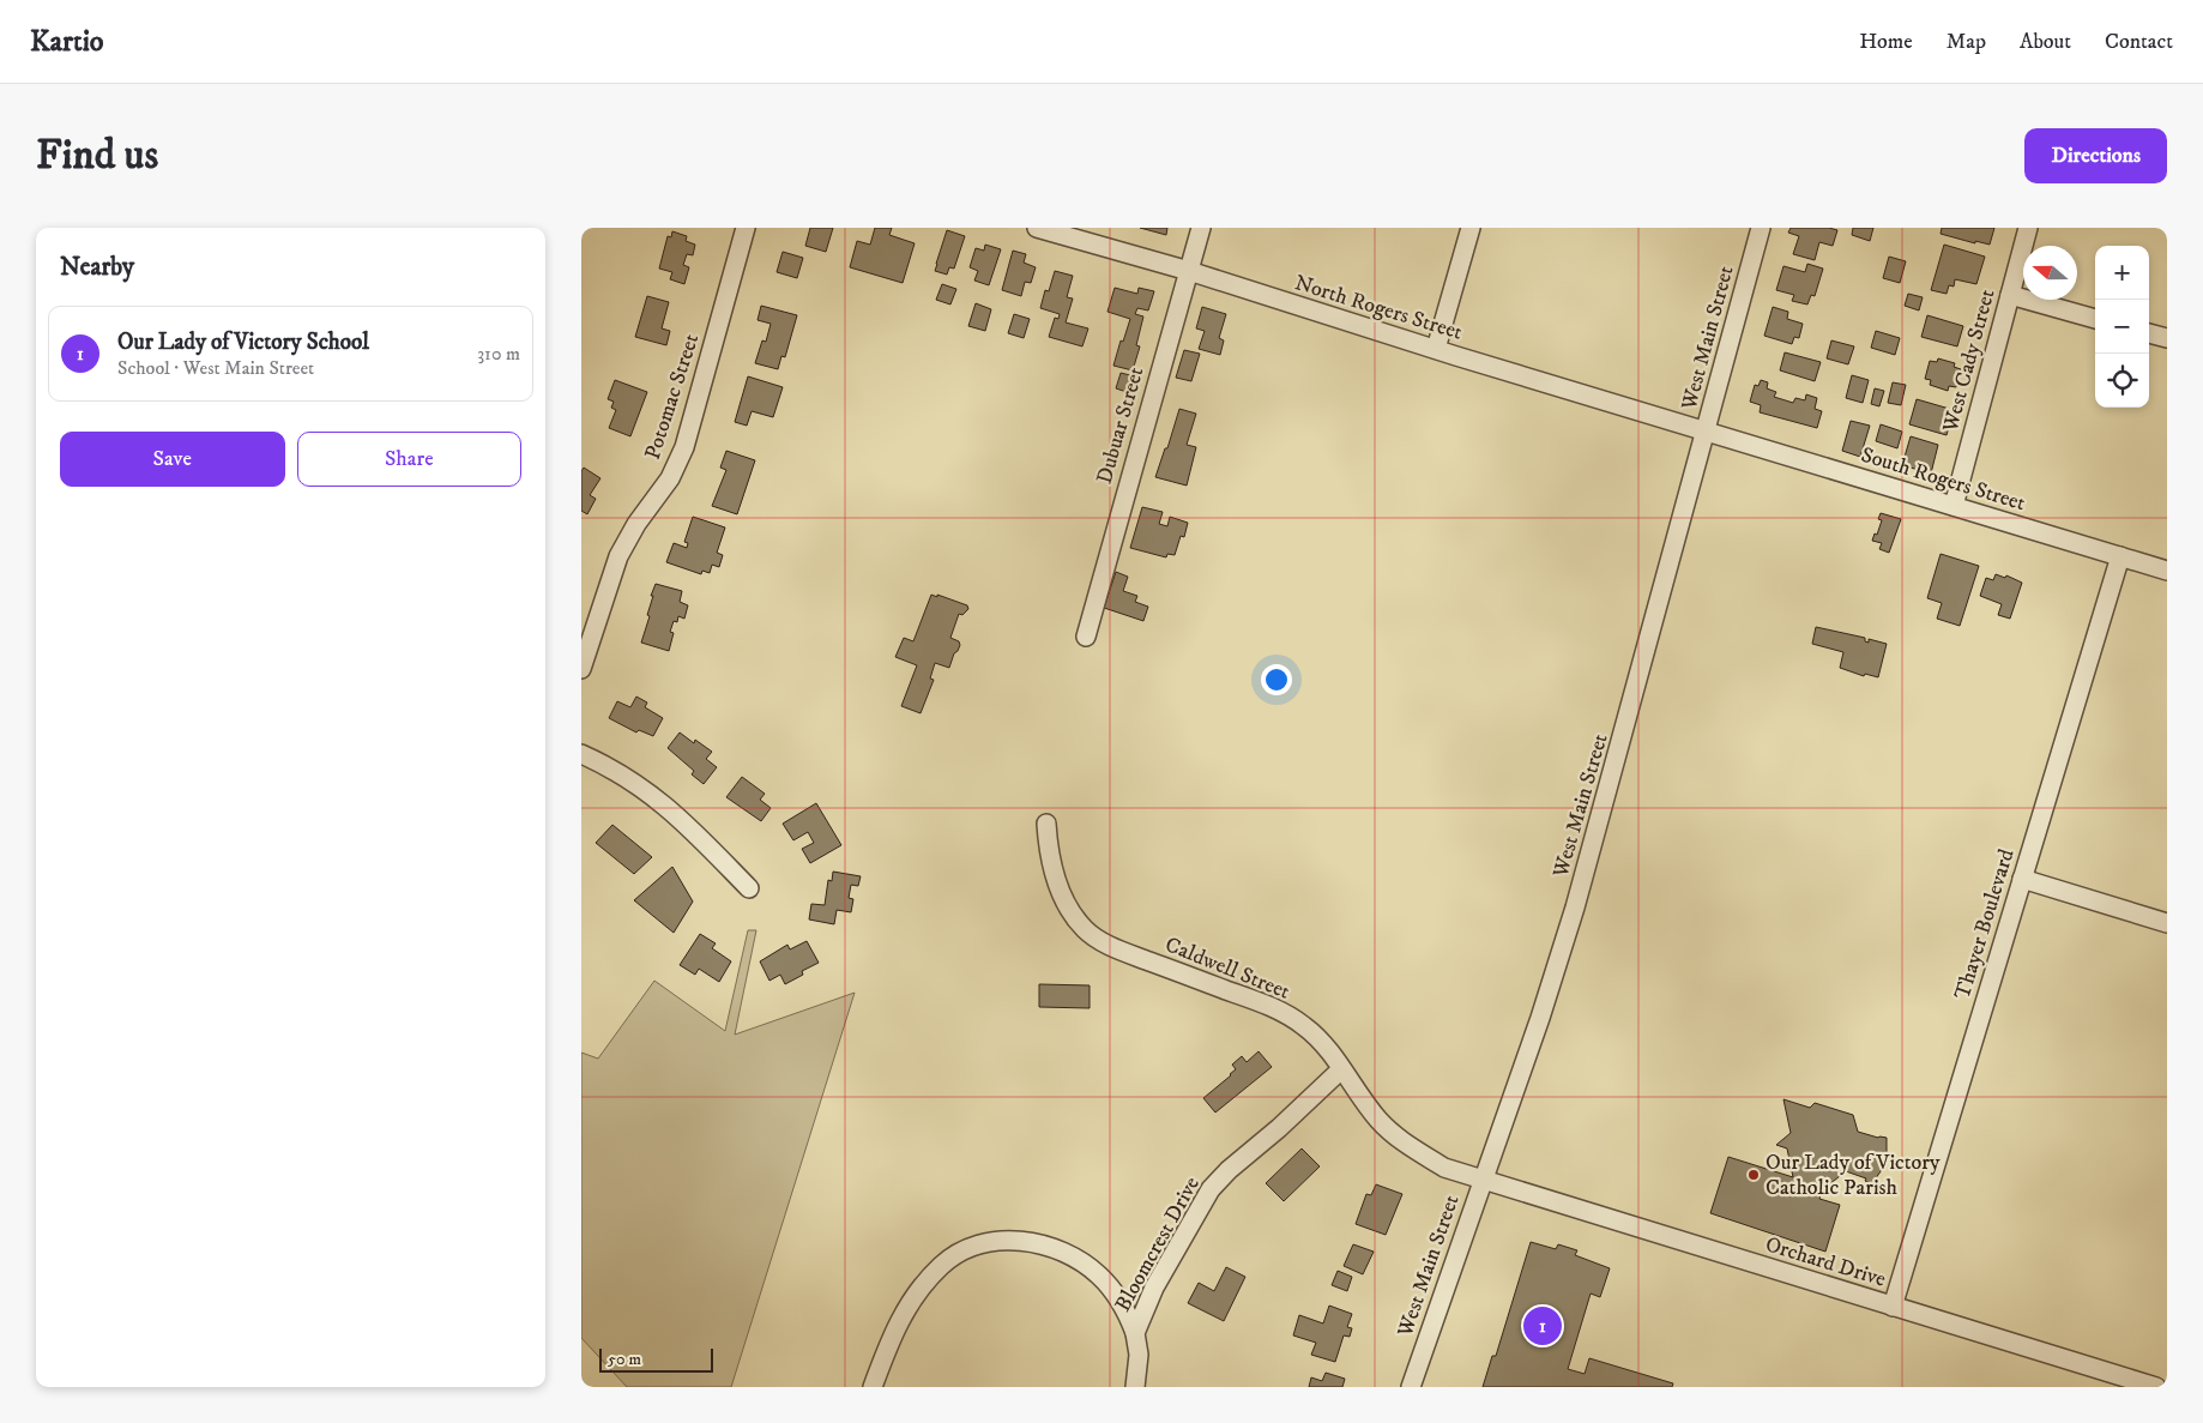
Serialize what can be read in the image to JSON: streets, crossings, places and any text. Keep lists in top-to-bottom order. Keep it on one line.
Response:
{"streets":{"street":["North Rogers Street","West Main Street","West Cady Street","Potomac Street","Dubuar Street","South Rogers Street","Thayer Boulevard","Caldwell Street","Bloomcrest Drive","Orchard Drive"]},"crossings":[["North Rogers Street","West Main Street"],["North Rogers Street","Dubuar Street"],["North Rogers Street","South Rogers Street"],["West Main Street","South Rogers Street"],["West Main Street","Caldwell Street"],["West Main Street","Orchard Drive"],["West Cady Street","South Rogers Street"],["South Rogers Street","Thayer Boulevard"],["Thayer Boulevard","Orchard Drive"],["Caldwell Street","Bloomcrest Drive"],["Caldwell Street","Orchard Drive"]],"places":["Our Lady of Victory Catholic Parish"],"scale_bar":"50 m","north":"left","page":{"header":"Kartio","nav":["Home","Map","About","Contact"],"buttons":["Directions",["Save","Share"]],"title":"Find us","heading":"Nearby","map_buttons":["+","−"],"list":[{"mark":"1","name":"Our Lady of Victory School","note":"School · West Main Street","value":"310 m"}],"pins":"1","scale":"50 m"}}
